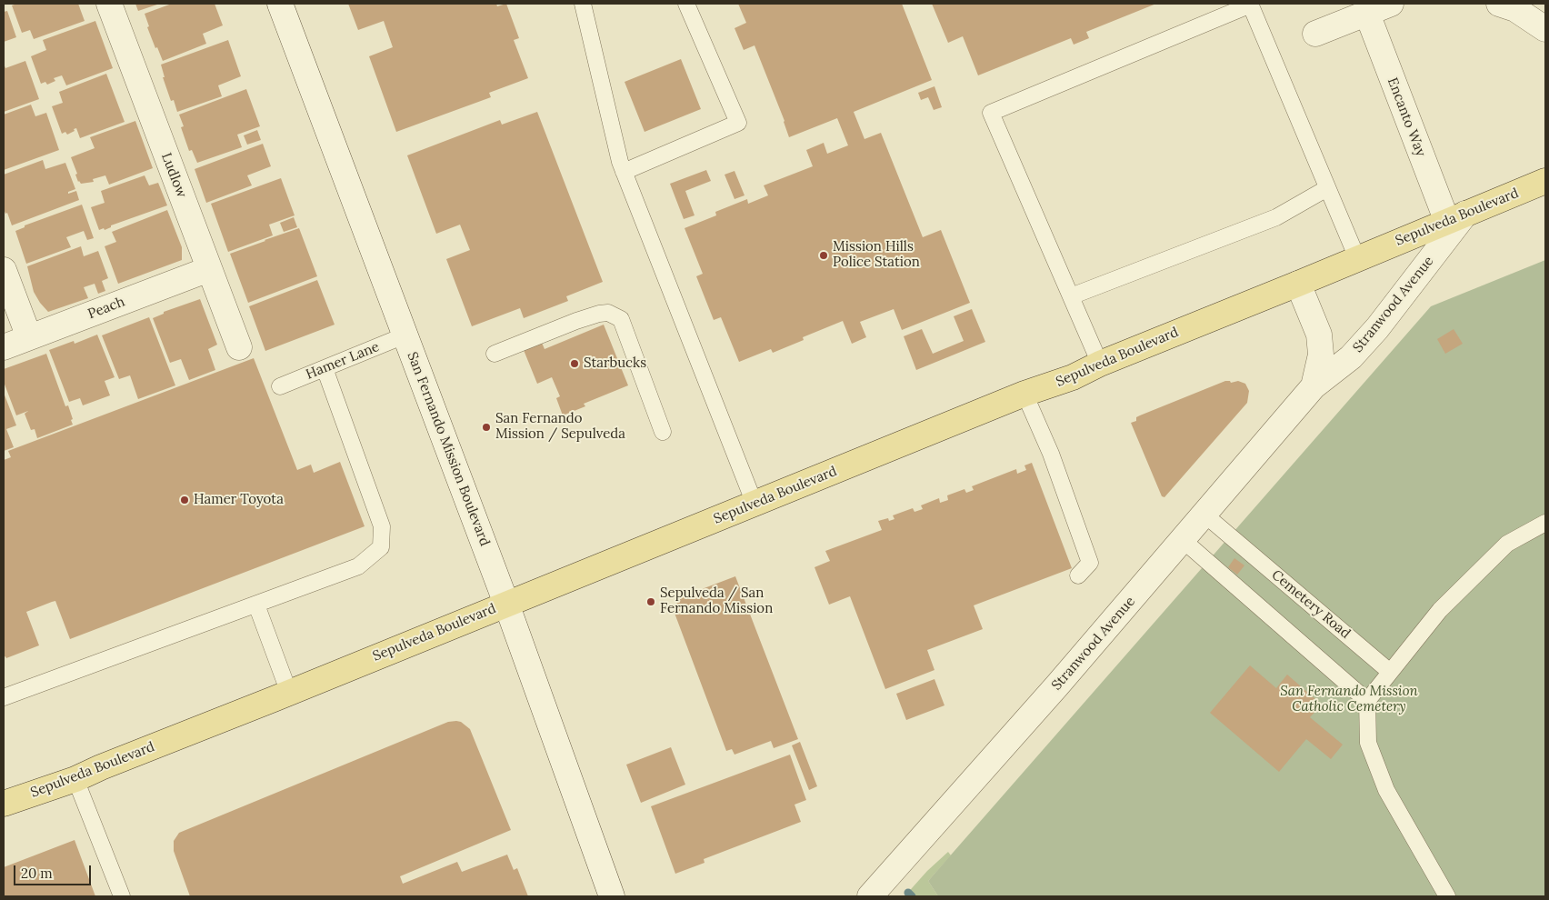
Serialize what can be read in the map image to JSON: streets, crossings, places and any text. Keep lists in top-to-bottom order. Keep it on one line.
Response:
{"streets":{"main road":["Sepulveda Boulevard"],"street":["Encanto Way","Ludlow","Stranwood Avenue","Peach","San Fernando Mission Boulevard"],"lane":["Hamer Lane","Cemetery Road"]},"crossings":[["Encanto Way","Sepulveda Boulevard"],["Encanto Way","Stranwood Avenue"],["Ludlow","Peach"],["Sepulveda Boulevard","Stranwood Avenue"],["Sepulveda Boulevard","San Fernando Mission Boulevard"],["Stranwood Avenue","Cemetery Road"],["Hamer Lane","San Fernando Mission Boulevard"]],"parks":["San Fernando Mission Catholic Cemetery"],"places":["Mission Hills Police Station","Starbucks","San Fernando Mission / Sepulveda","Hamer Toyota","Sepulveda / San Fernando Mission"],"scale_bar":"20 m"}
